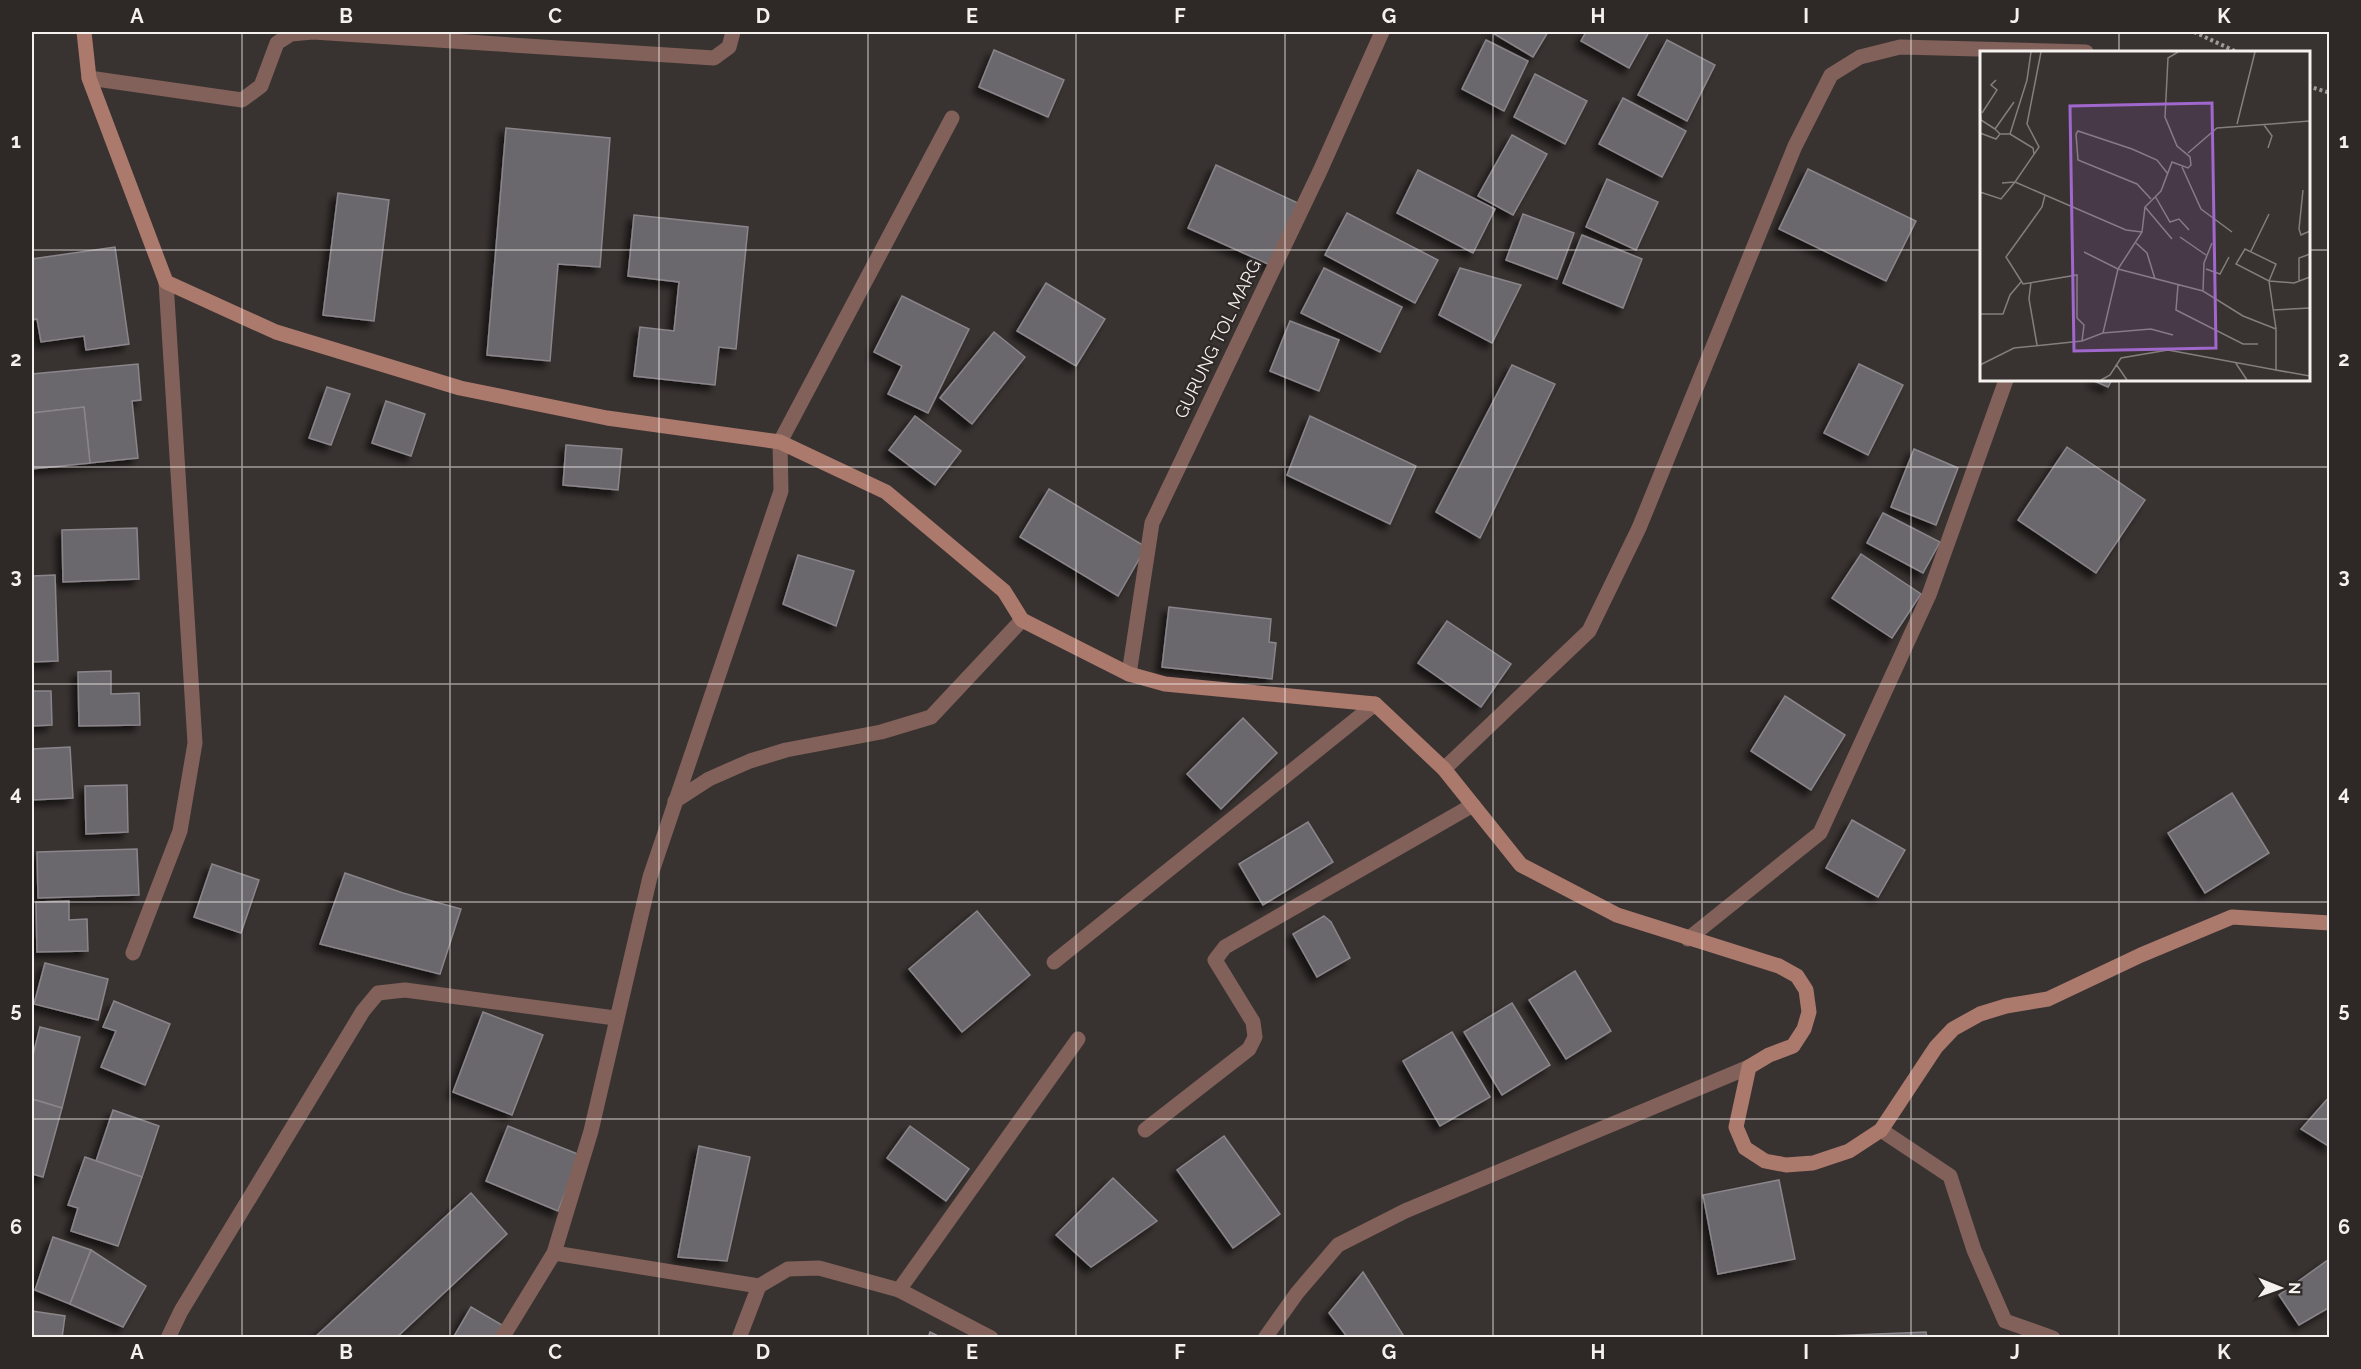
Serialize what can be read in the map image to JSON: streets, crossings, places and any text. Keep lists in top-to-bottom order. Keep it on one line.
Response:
{"streets":{"street":["GURUNG TOL MARG"]},"north":"right","grid":{"columns":["A","B","C","D","E","F","G","H","I","J","K"],"rows":["1","2","3","4","5","6"]}}
